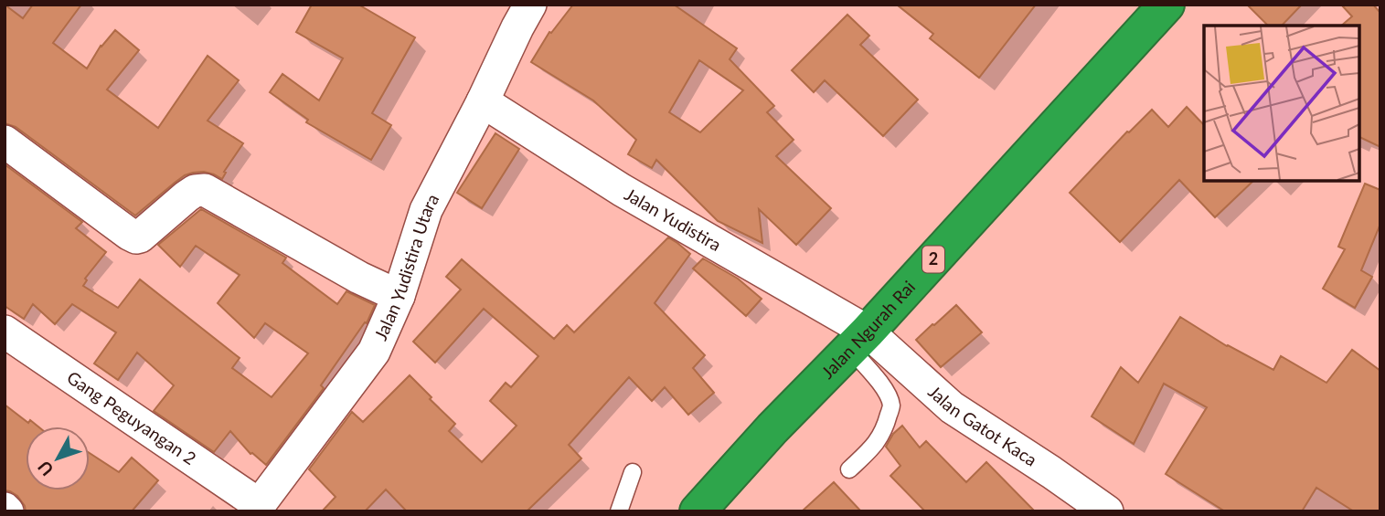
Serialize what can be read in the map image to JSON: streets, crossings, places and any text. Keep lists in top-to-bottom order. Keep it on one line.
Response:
{"streets":{"highway":["2","Jalan Ngurah Rai"],"street":["Jalan Yudistira","Jalan Yudistira Utara","Gang Peguyangan 2","Jalan Gatot Kaca"]},"crossings":[["Jalan Yudistira","Jalan Yudistira Utara"],["Jalan Yudistira","Jalan Ngurah Rai"],["Jalan Yudistira","Jalan Gatot Kaca"],["Jalan Yudistira Utara","Gang Peguyangan 2"],["Jalan Ngurah Rai","Jalan Gatot Kaca"]],"north":"bottom left"}
